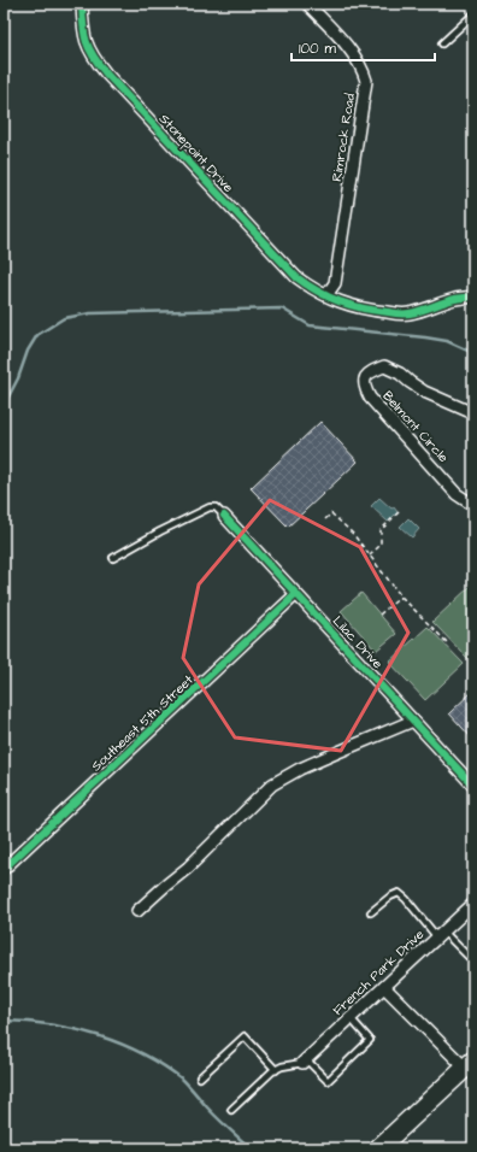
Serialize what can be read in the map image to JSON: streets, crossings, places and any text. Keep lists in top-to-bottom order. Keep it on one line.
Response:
{"streets":{"street":["Rimrock Road","Stonepoint Drive","Belmont Circle","Lilac Drive","Southeast 5th Street","French Park Drive"]},"crossings":[["Rimrock Road","Stonepoint Drive"],["Lilac Drive","Southeast 5th Street"]],"scale_bar":"100 m"}
